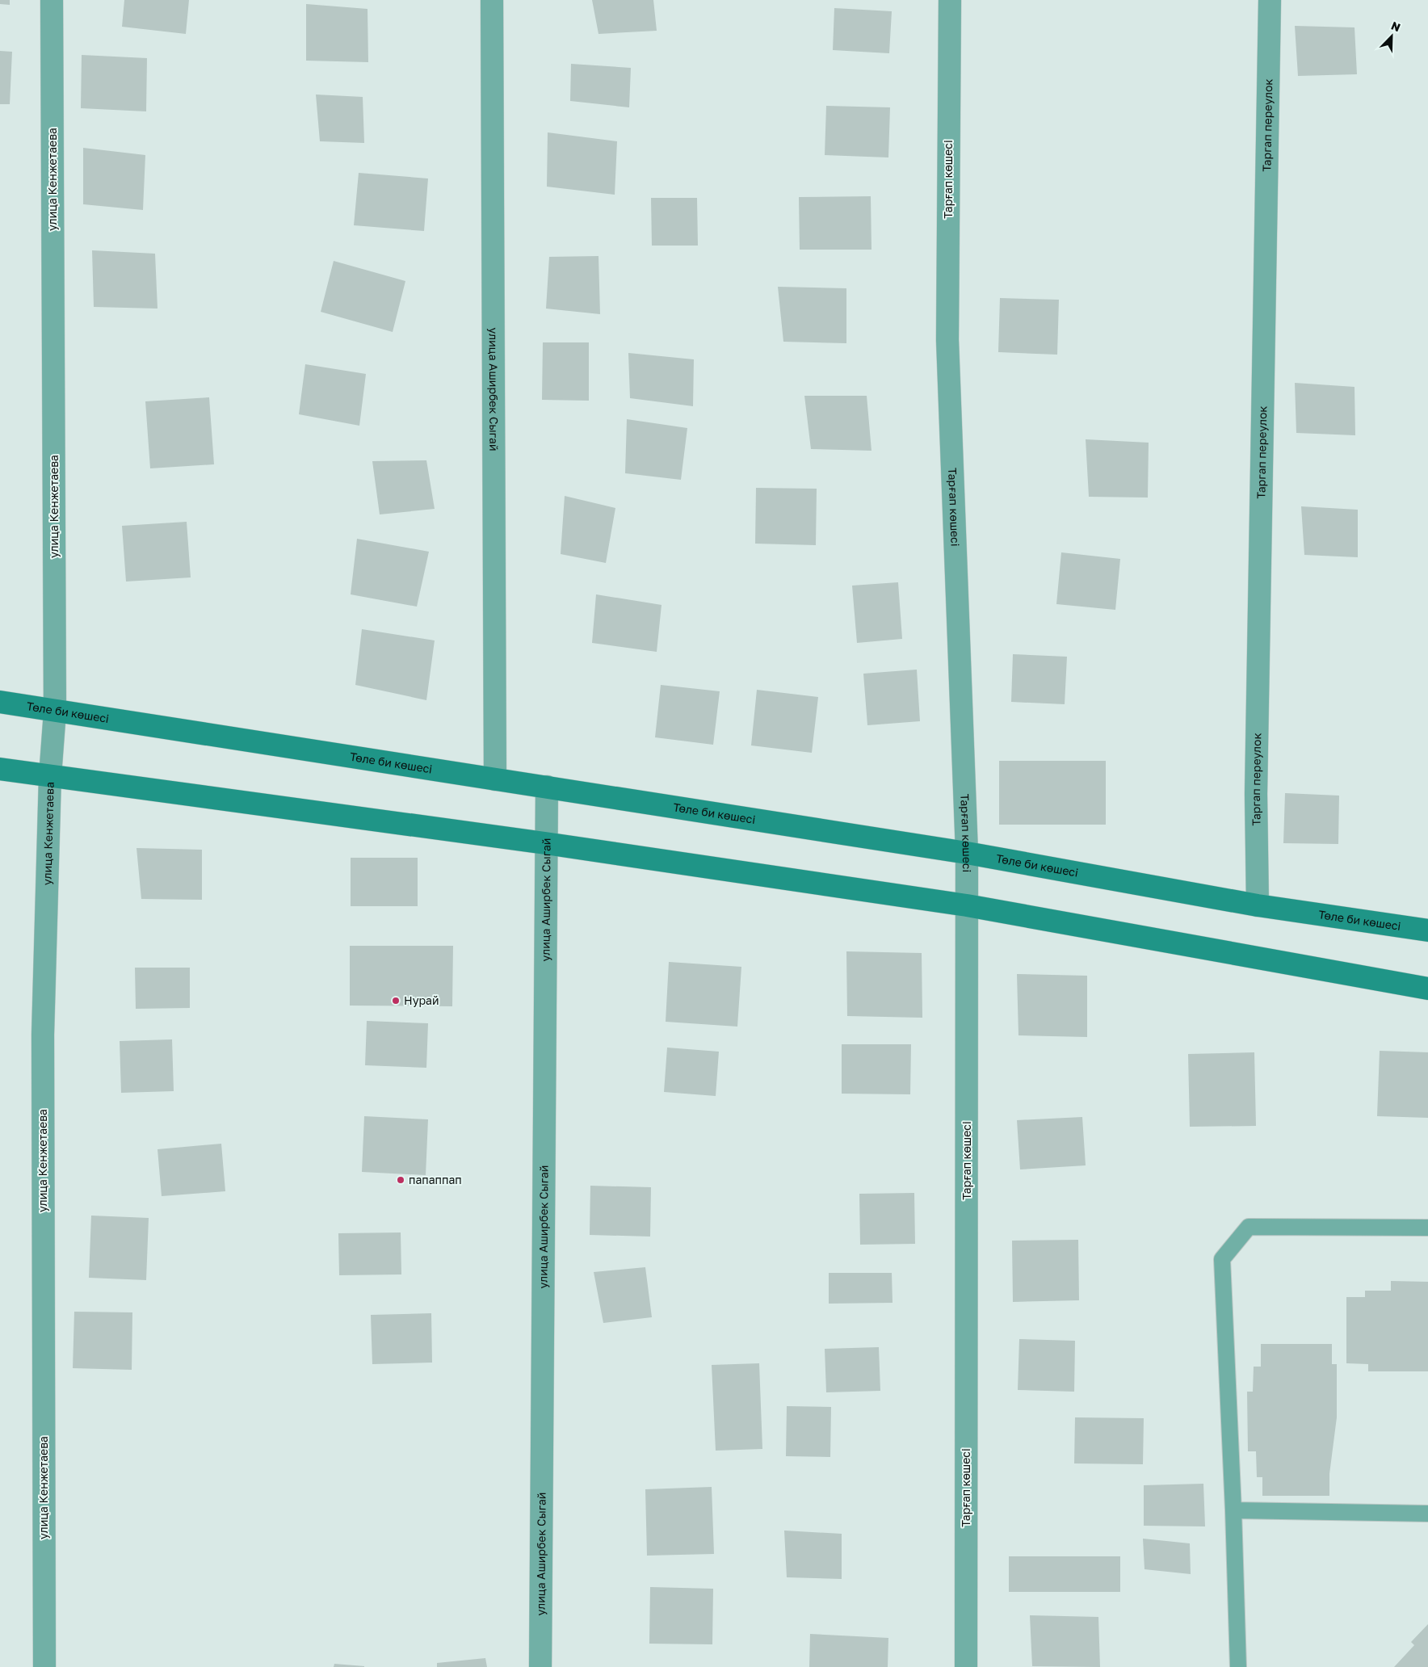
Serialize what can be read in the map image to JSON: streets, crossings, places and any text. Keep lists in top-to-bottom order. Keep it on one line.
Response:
{"streets":{"main road":["Төле би көшесі"],"street":["Таргап переулок","улица Кенжетаева","Тарғап көшесі","улица Аширбек Сыгай"]},"crossings":[["Таргап переулок","Төле би көшесі"],["улица Кенжетаева","Төле би көшесі"],["Тарғап көшесі","Төле би көшесі"],["улица Аширбек Сыгай","Төле би көшесі"]],"places":["Нурай","папаппап"],"north":"top right"}
